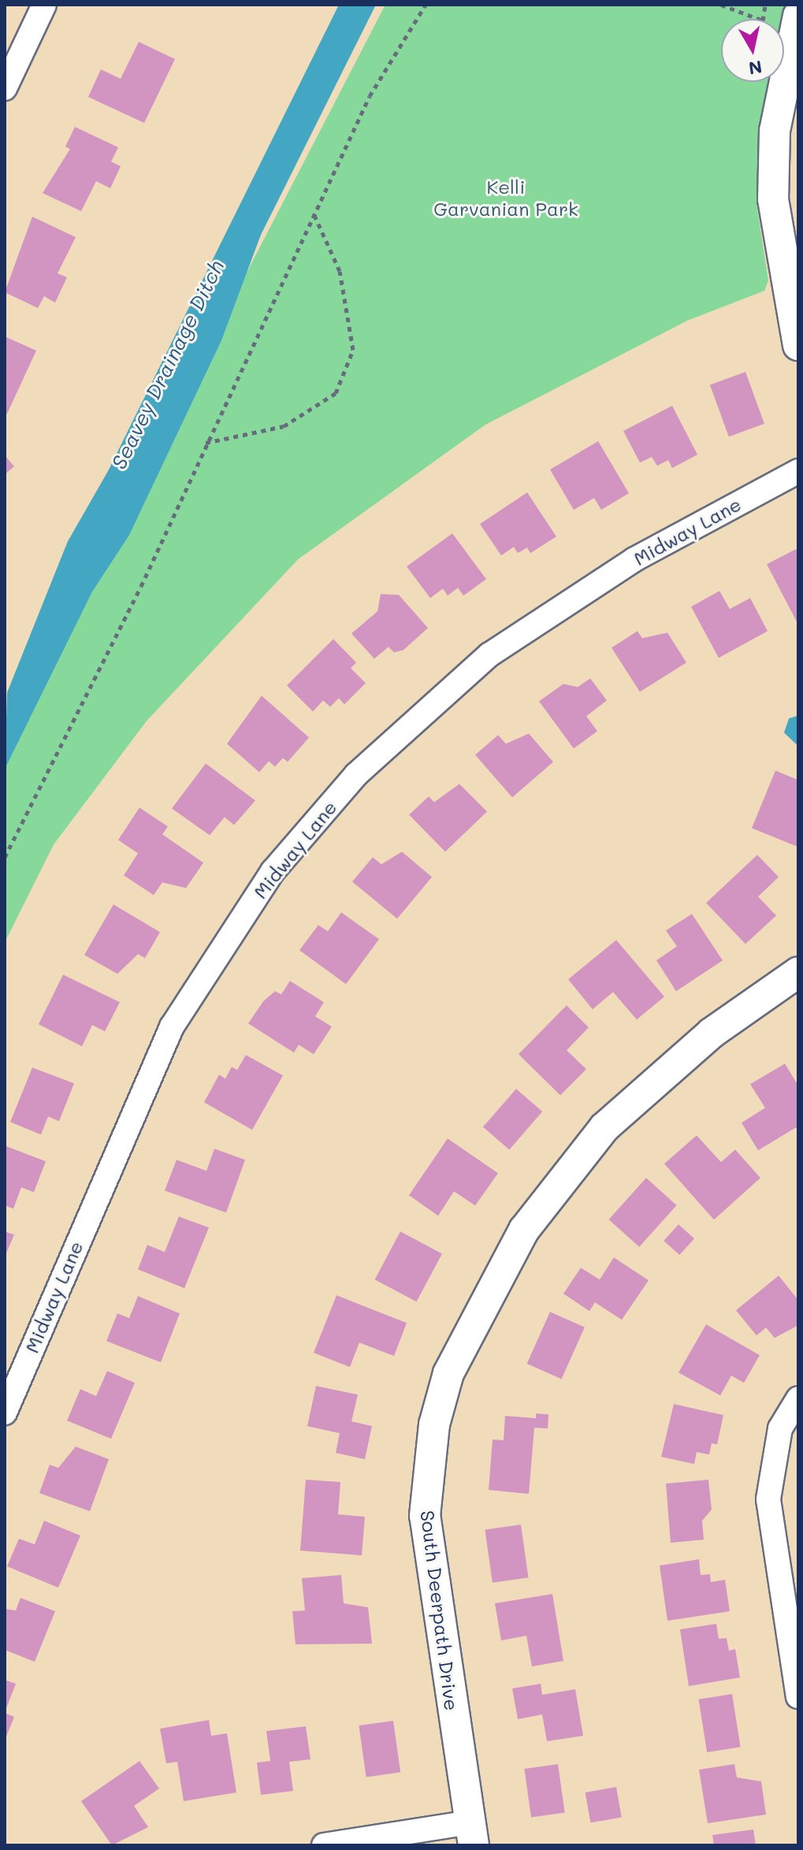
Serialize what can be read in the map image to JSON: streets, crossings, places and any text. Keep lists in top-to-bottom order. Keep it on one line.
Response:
{"streets":{"street":["Midway Lane","South Deerpath Drive"]},"water":["Seavey Drainage Ditch"],"parks":["Kelli Garvanian Park"],"north":"bottom"}
